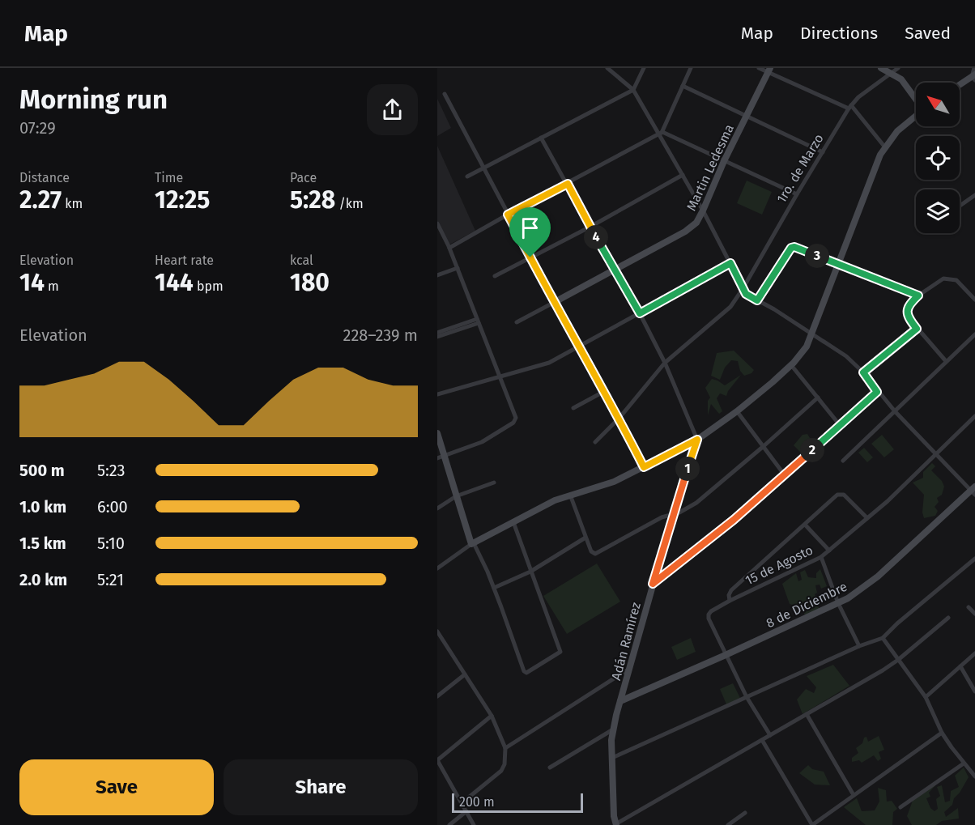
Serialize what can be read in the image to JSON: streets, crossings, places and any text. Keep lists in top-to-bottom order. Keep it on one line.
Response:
{"streets":{"street":["Martin Ledesma","1ro. de Marzo","15 de Agosto","8 de Diciembre","Adán Ramírez"]},"crossings":[["15 de Agosto","8 de Diciembre"],["8 de Diciembre","Adán Ramírez"]],"scale_bar":"200 m","north":"top left","page":{"header":"Map","nav":["Map","Directions","Saved"],"heading":["Morning run","07:29"],"stats":[["Distance","2.27 km"],["Time","12:25"],["Pace","5:28 /km"],["Elevation","14 m"],["Heart rate","144 bpm"],["kcal","180"]],"pins":["4","3","2","1"],"chart":["Elevation","228–239 m"],"list":[{"name":"500 m","note":"5:23"},{"name":"1.0 km","note":"6:00"},{"name":"1.5 km","note":"5:10"},{"name":"2.0 km","note":"5:21"}],"buttons":["Save","Share"],"scale":"200 m"}}
